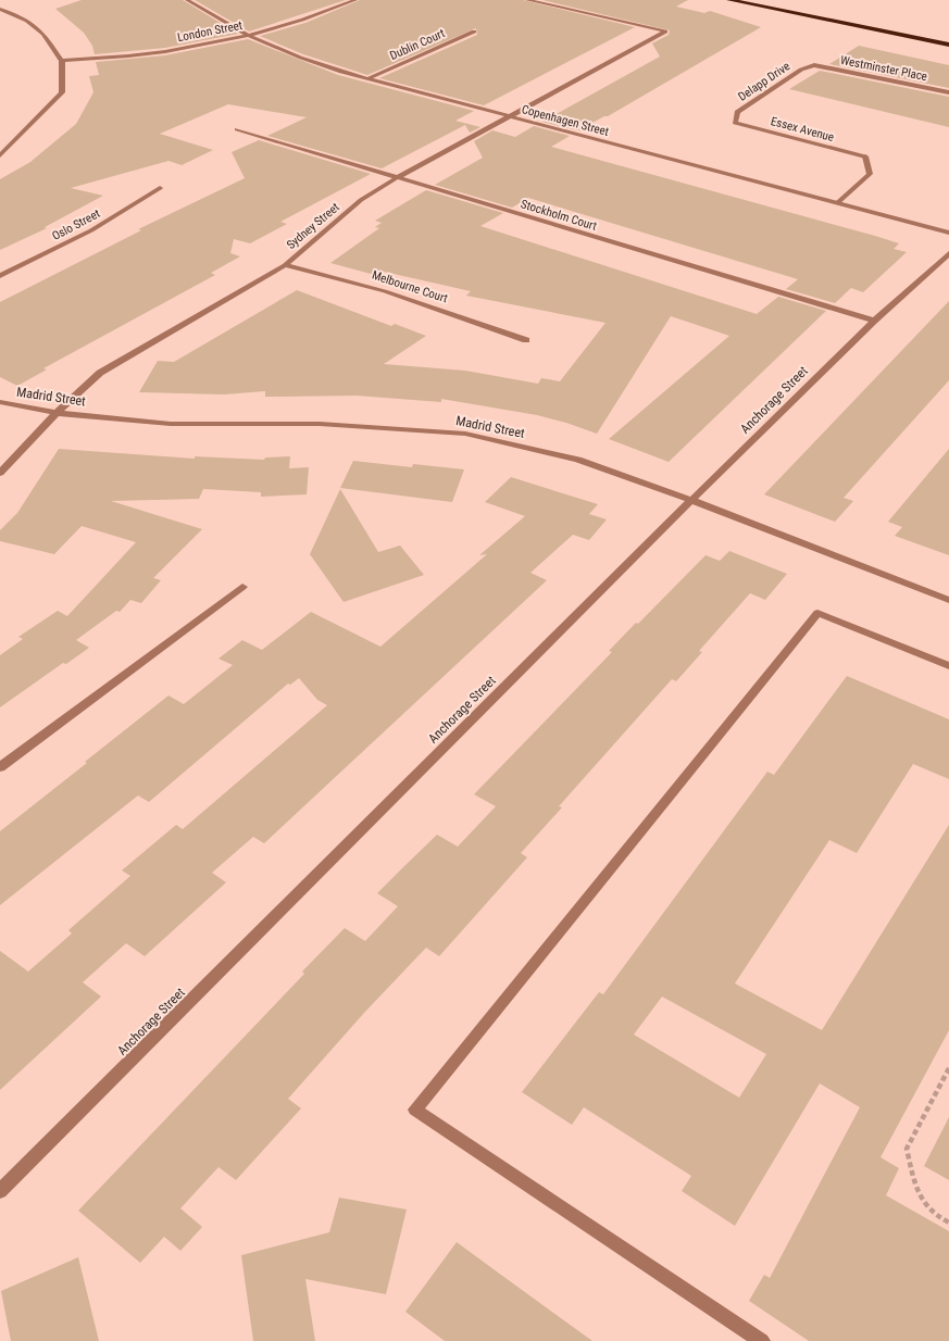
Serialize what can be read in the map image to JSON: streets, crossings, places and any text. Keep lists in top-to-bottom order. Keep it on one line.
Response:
{"streets":{"street":["London Street","Dublin Court","Westminster Place","Delapp Drive","Copenhagen Street","Essex Avenue","Stockholm Court","Oslo Street","Sydney Street","Melbourne Court","Madrid Street","Anchorage Street"]},"crossings":[["London Street","Copenhagen Street"],["Dublin Court","Copenhagen Street"],["Westminster Place","Delapp Drive"],["Delapp Drive","Essex Avenue"],["Copenhagen Street","Essex Avenue"],["Copenhagen Street","Sydney Street"],["Stockholm Court","Sydney Street"],["Stockholm Court","Anchorage Street"],["Sydney Street","Melbourne Court"],["Sydney Street","Madrid Street"],["Madrid Street","Anchorage Street"]]}
